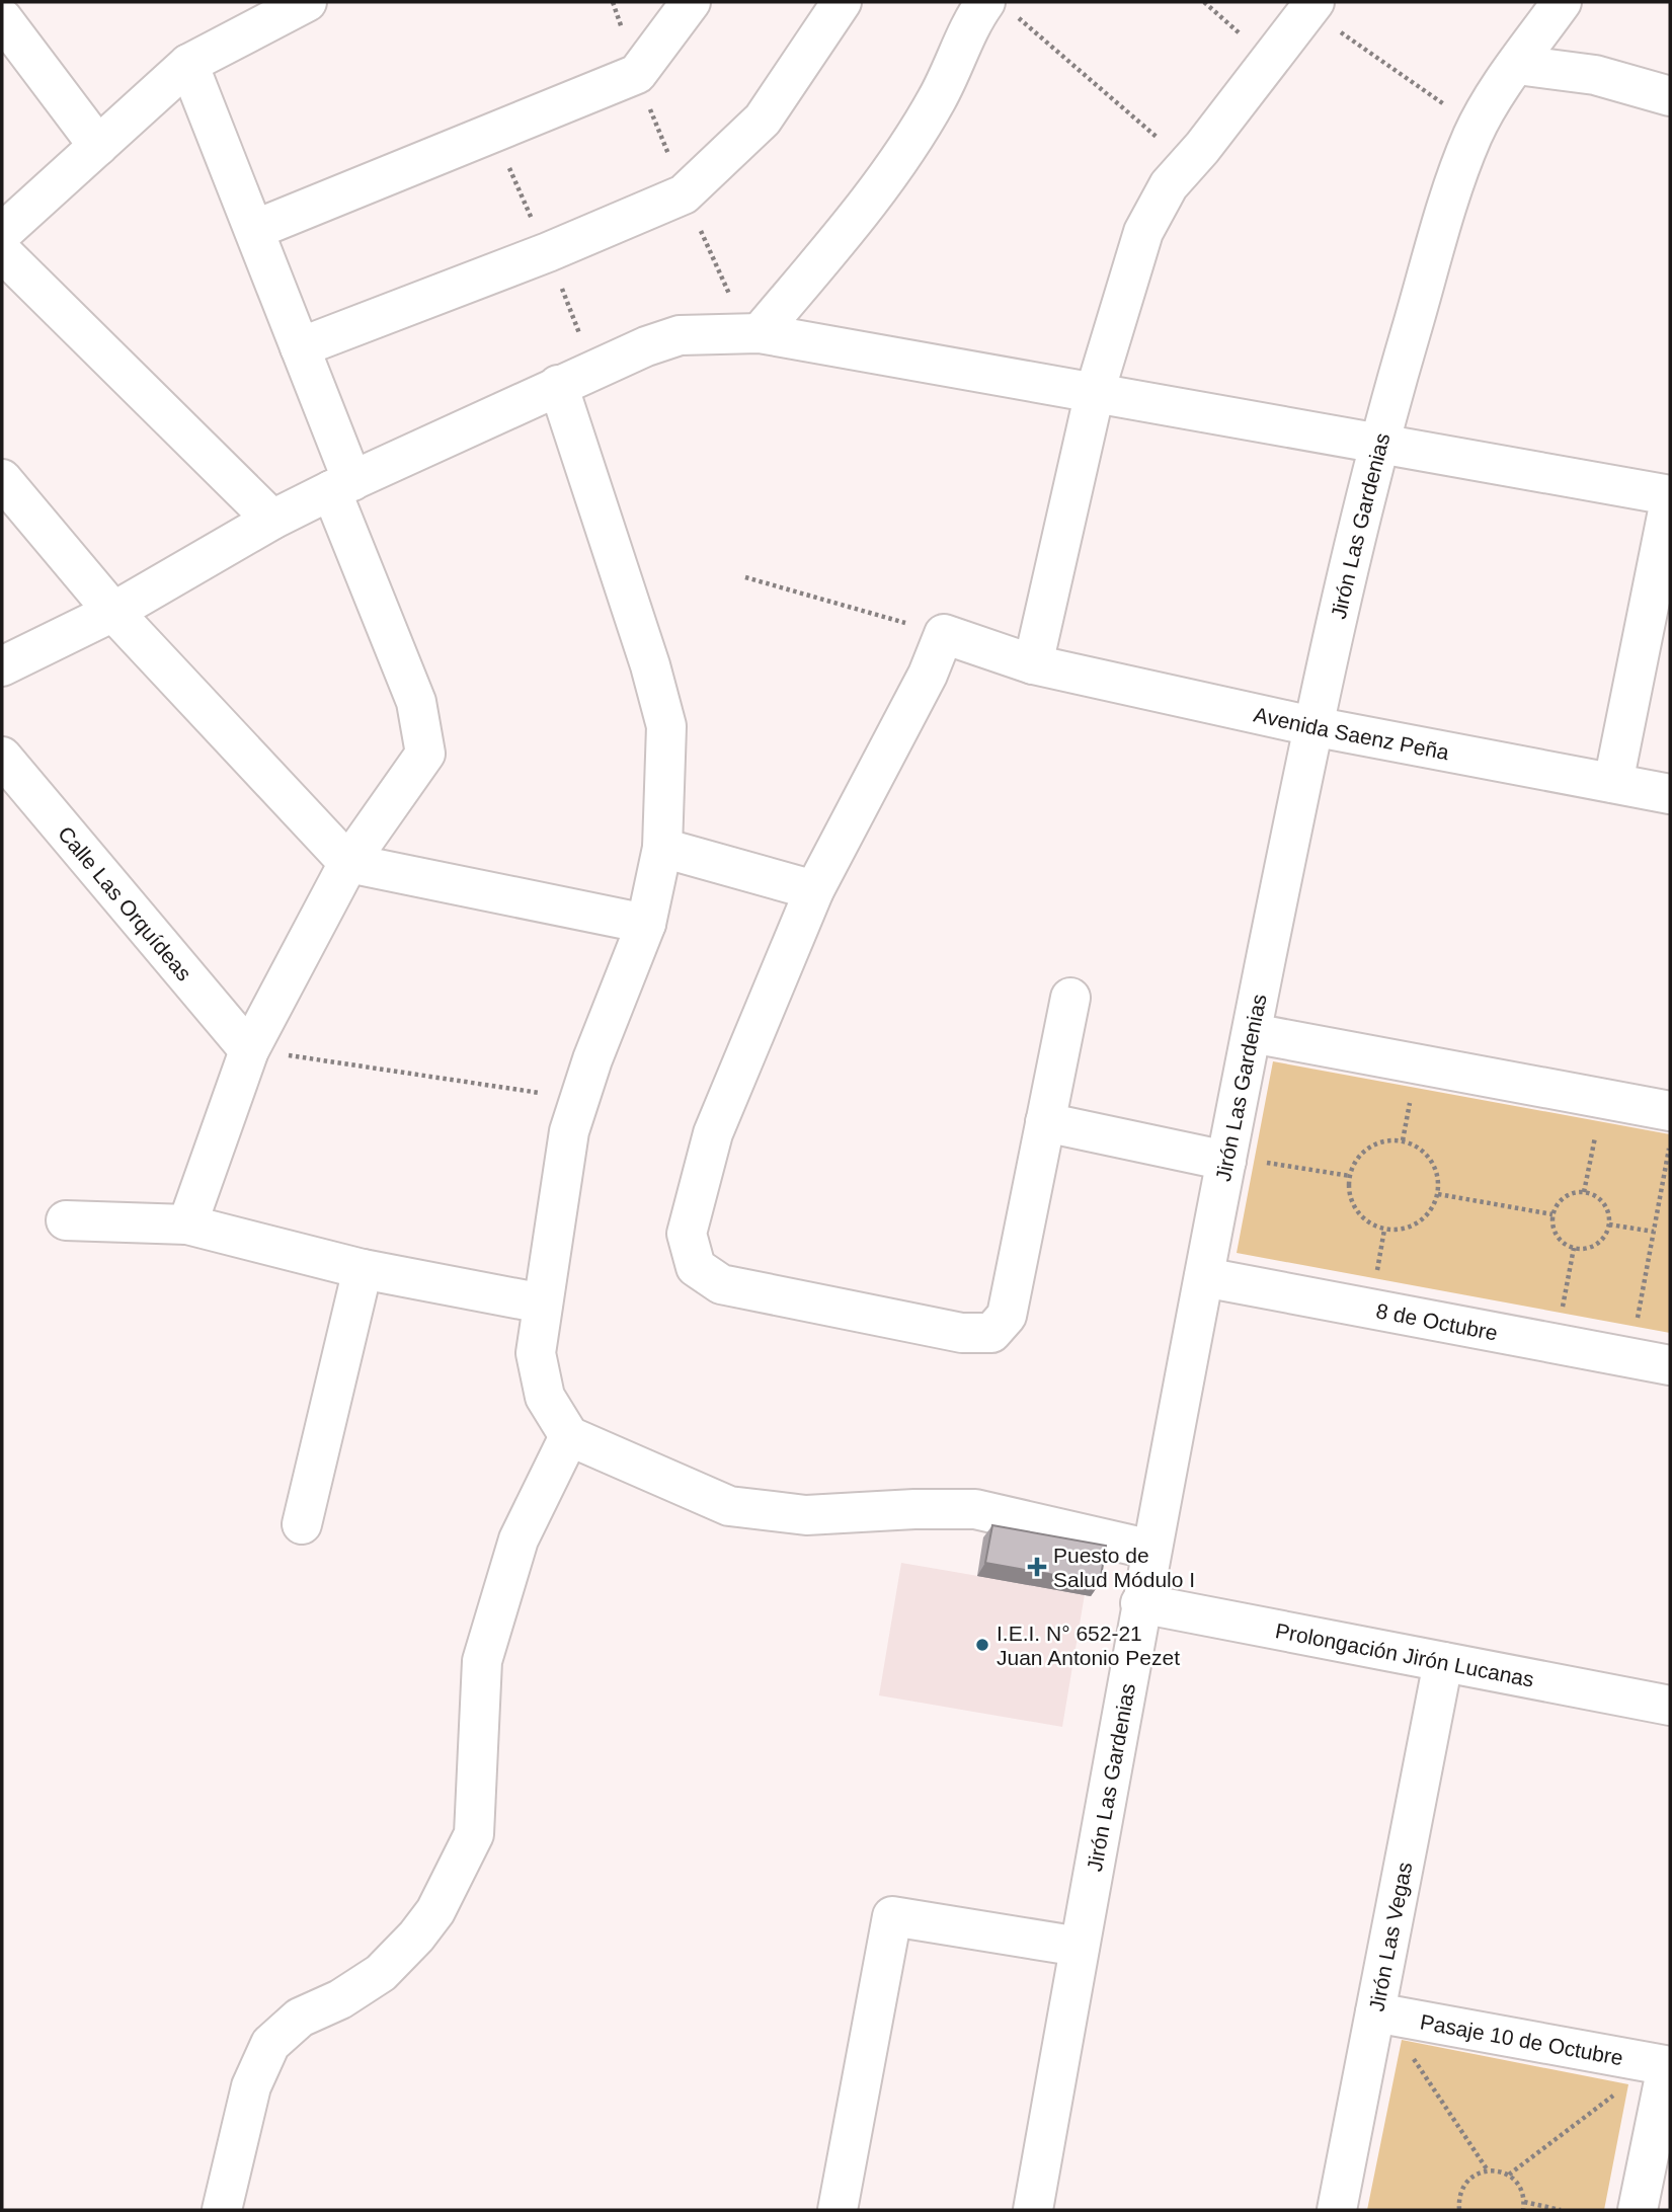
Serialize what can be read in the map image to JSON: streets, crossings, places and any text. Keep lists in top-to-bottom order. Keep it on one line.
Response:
{"streets":{"street":["Jirón Las Gardenias","Avenida Saenz Peña","Calle Las Orquídeas","8 de Octubre","Prolongación Jirón Lucanas","Jirón Las Vegas","Pasaje 10 de Octubre"]},"crossings":[["Jirón Las Gardenias","Avenida Saenz Peña"],["Jirón Las Gardenias","8 de Octubre"],["Jirón Las Gardenias","Prolongación Jirón Lucanas"],["Prolongación Jirón Lucanas","Jirón Las Vegas"],["Jirón Las Vegas","Pasaje 10 de Octubre"]],"places":{"health":["Puesto de Salud Módulo I"],"other":["I.E.I. N° 652-21 Juan Antonio Pezet"]}}
